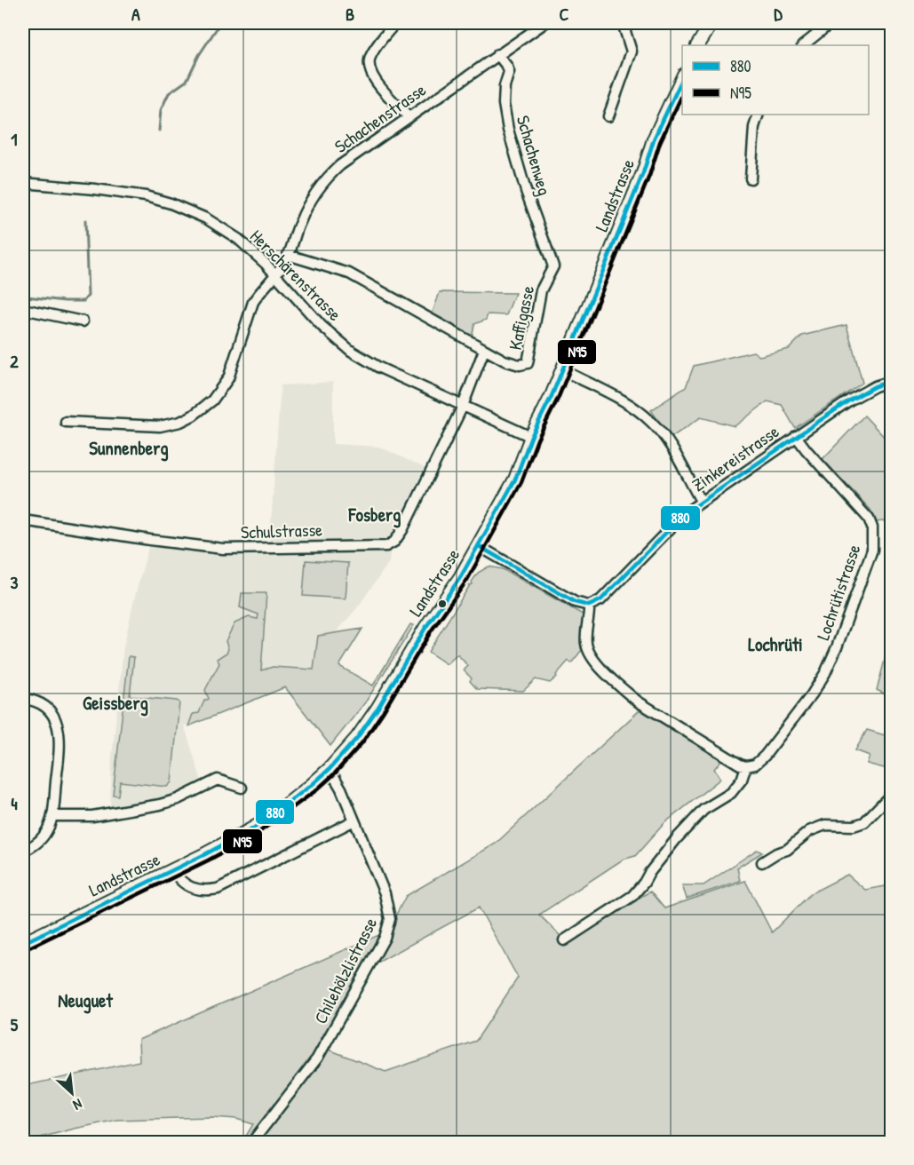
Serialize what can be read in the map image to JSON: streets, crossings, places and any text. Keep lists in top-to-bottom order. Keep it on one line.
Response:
{"streets":{"main road":["Landstrasse"],"street":["Schachenstrasse","Schachenweg","Herschärenstrasse","Kaffigasse","Zinkereistrasse","Schulstrasse","Lochrütistrasse","Chilehölzlistrasse"]},"crossings":[["Schachenstrasse","Schachenweg"],["Schachenstrasse","Herschärenstrasse"],["Schachenweg","Kaffigasse"],["Landstrasse","Herschärenstrasse"],["Landstrasse","Chilehölzlistrasse"],["Herschärenstrasse","Schulstrasse"],["Kaffigasse","Schulstrasse"],["Zinkereistrasse","Lochrütistrasse"]],"districts":["Sunnenberg","Fosberg","Lochrüti","Geissberg","Neuguet"],"lines":["transit line 880","transit line N95"],"legend":["880","N95"],"north":"bottom right","grid":{"columns":["A","B","C","D"],"rows":["1","2","3","4","5"]}}
